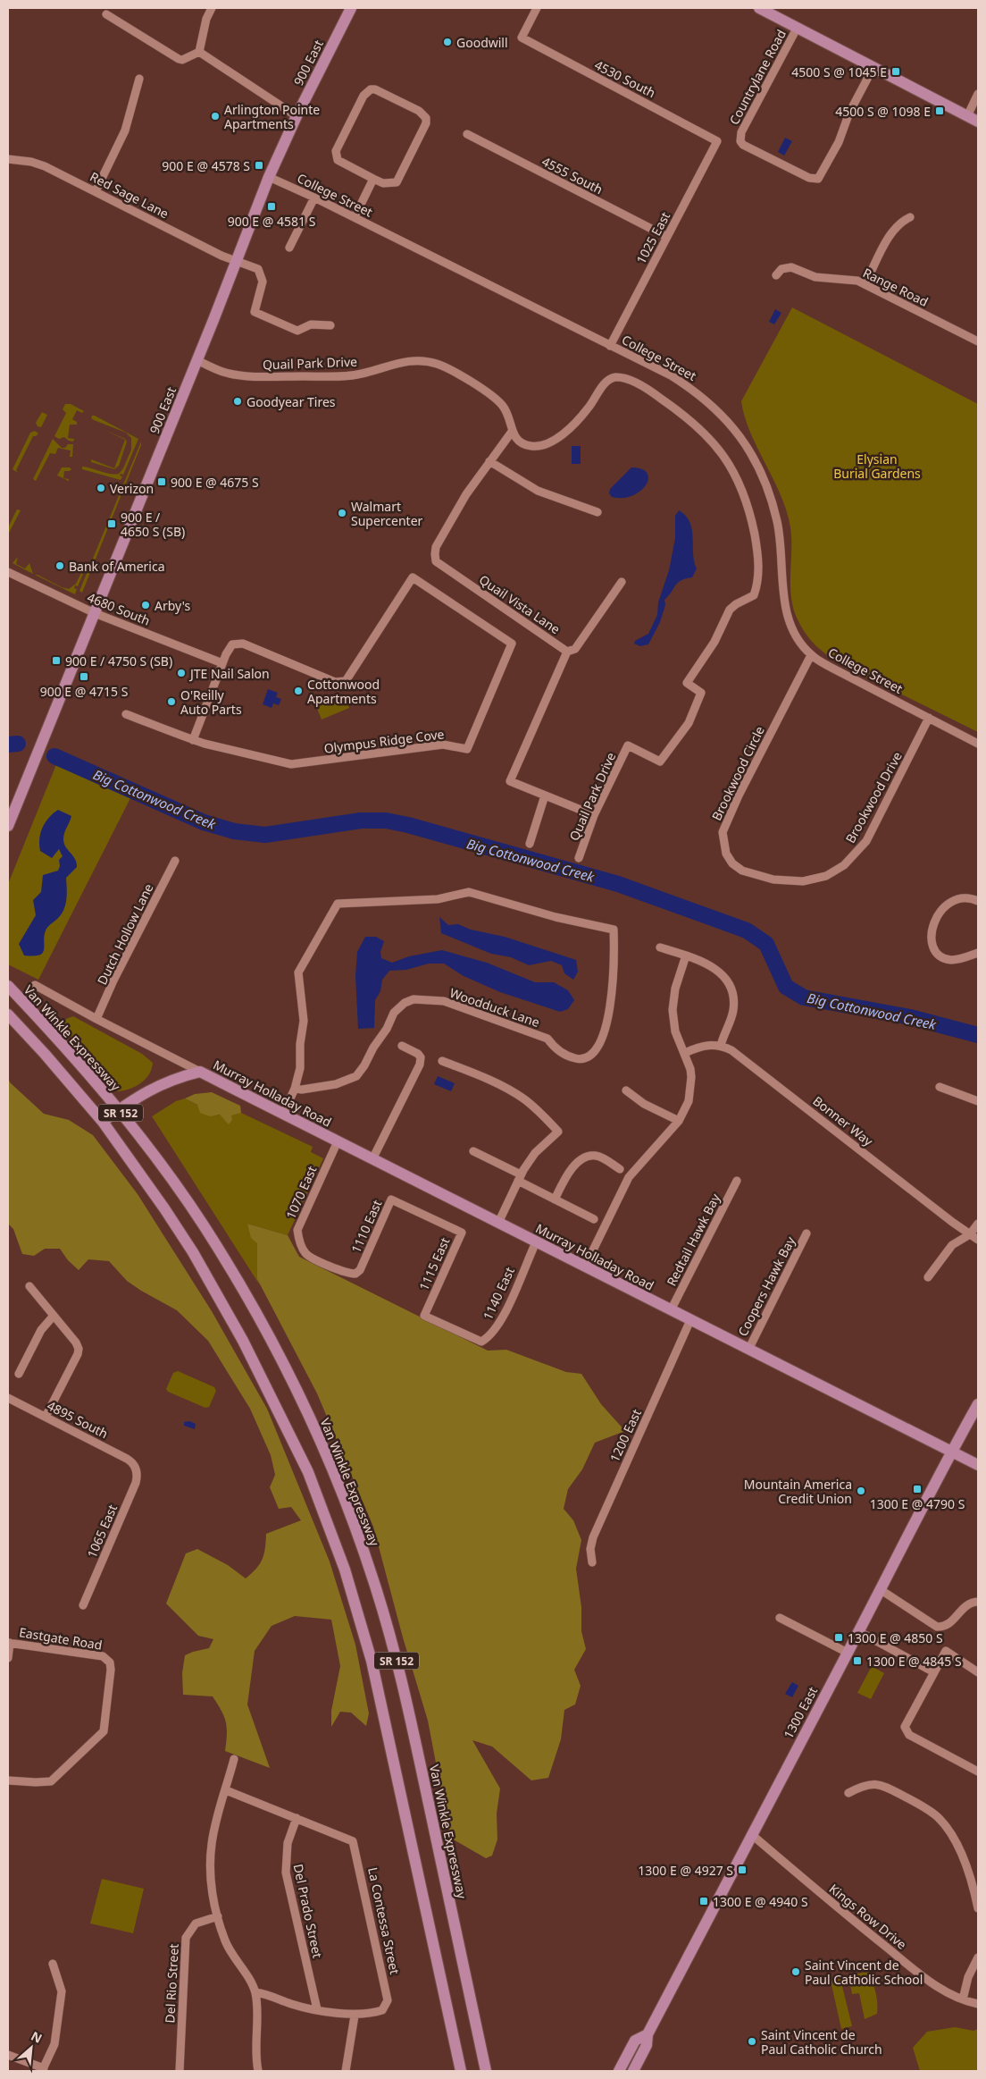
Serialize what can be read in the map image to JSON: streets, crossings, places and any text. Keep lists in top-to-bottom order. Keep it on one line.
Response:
{"streets":{"main road":["900 East","Van Winkle Expressway","Murray Holladay Road","SR 152","1300 East"],"street":["Countrylane Road","4530 South","4555 South","Red Sage Lane","College Street","1025 East","Range Road","Quail Park Drive","Quail Vista Lane","4680 South","Olympus Ridge Cove","Brookwood Circle","Brookwood Drive","Dutch Hollow Lane","Woodduck Lane","Bonner Way","1070 East","1110 East","Redtail Hawk Bay","1115 East","Coopers Hawk Bay","1140 East","4895 South","1200 East","1065 East","Eastgate Road","Del Prado Street","Kings Row Drive","La Contessa Street","Del Rio Street"]},"crossings":[["900 East","Red Sage Lane"],["900 East","College Street"],["900 East","Quail Park Drive"],["900 East","4680 South"],["4530 South","1025 East"],["4555 South","1025 East"],["College Street","1025 East"],["College Street","Brookwood Circle"],["College Street","Brookwood Drive"],["Quail Park Drive","Quail Vista Lane"],["4680 South","Olympus Ridge Cove"],["Brookwood Circle","Brookwood Drive"],["Dutch Hollow Lane","Murray Holladay Road"],["Van Winkle Expressway","Murray Holladay Road"],["Murray Holladay Road","SR 152"],["Murray Holladay Road","1070 East"],["Murray Holladay Road","Redtail Hawk Bay"],["Murray Holladay Road","Coopers Hawk Bay"],["Murray Holladay Road","1140 East"],["Murray Holladay Road","1200 East"],["Murray Holladay Road","1300 East"],["1070 East","1110 East"],["1110 East","1115 East"],["1115 East","1140 East"],["4895 South","1065 East"],["1300 East","Kings Row Drive"],["Del Prado Street","La Contessa Street"]],"water":["Big Cottonwood Creek"],"parks":["Elysian Burial Gardens"],"places":{"other":["Goodwill","Arlington Pointe Apartments","Goodyear Tires","Verizon","Walmart Supercenter","Bank of America","Arby's","JTE Nail Salon","Cottonwood Apartments","O'Reilly Auto Parts","Mountain America Credit Union","Saint Vincent de Paul Catholic School","Saint Vincent de Paul Catholic Church"],"transit":["4500 S @ 1045 E","4500 S @ 1098 E","900 E @ 4578 S","900 E @ 4581 S","900 E @ 4675 S","900 E / 4650 S (SB)","900 E / 4750 S (SB)","900 E @ 4715 S","1300 E @ 4790 S","1300 E @ 4850 S","1300 E @ 4845 S","1300 E @ 4927 S","1300 E @ 4940 S"]},"north":"top right"}
